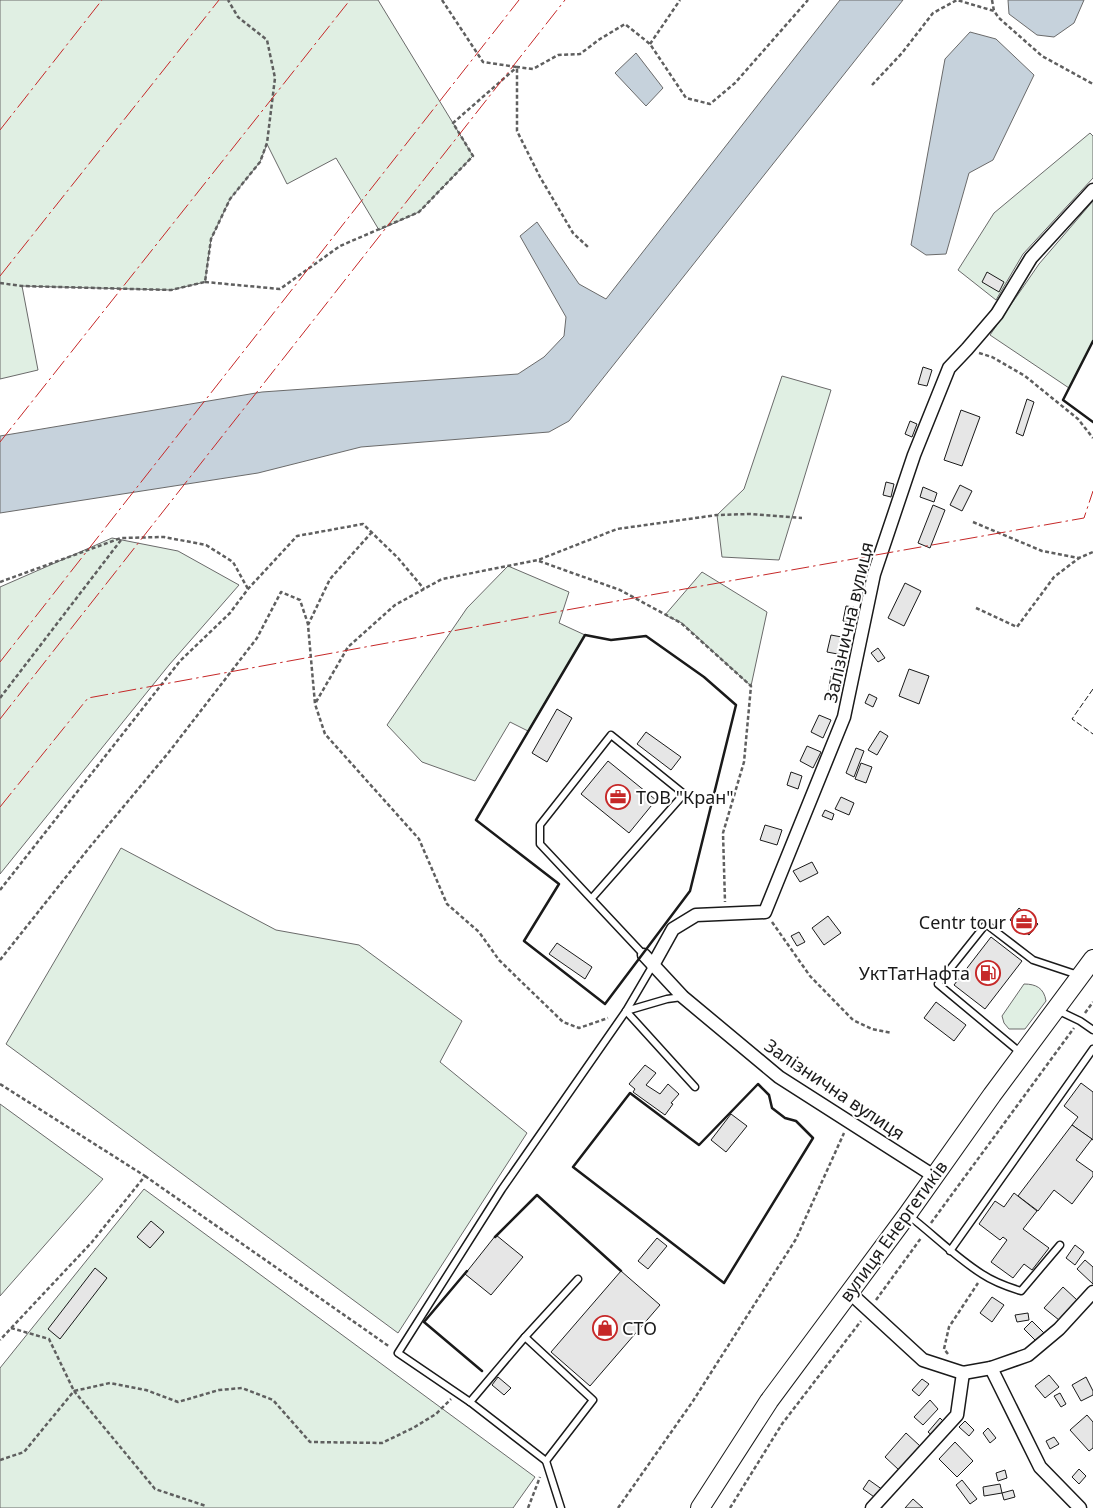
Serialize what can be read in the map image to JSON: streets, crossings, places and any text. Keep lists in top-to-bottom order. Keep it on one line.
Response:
{"streets":{"main road":["вулиця Енергетиків"],"street":["Залізнична вулиця"]},"crossings":[["Залізнична вулиця","вулиця Енергетиків"]],"places":{"office":["ТОВ \"Кран\"","Centr tour"],"fuel station":["УктТатНафта"],"shop":["СТО"]}}
